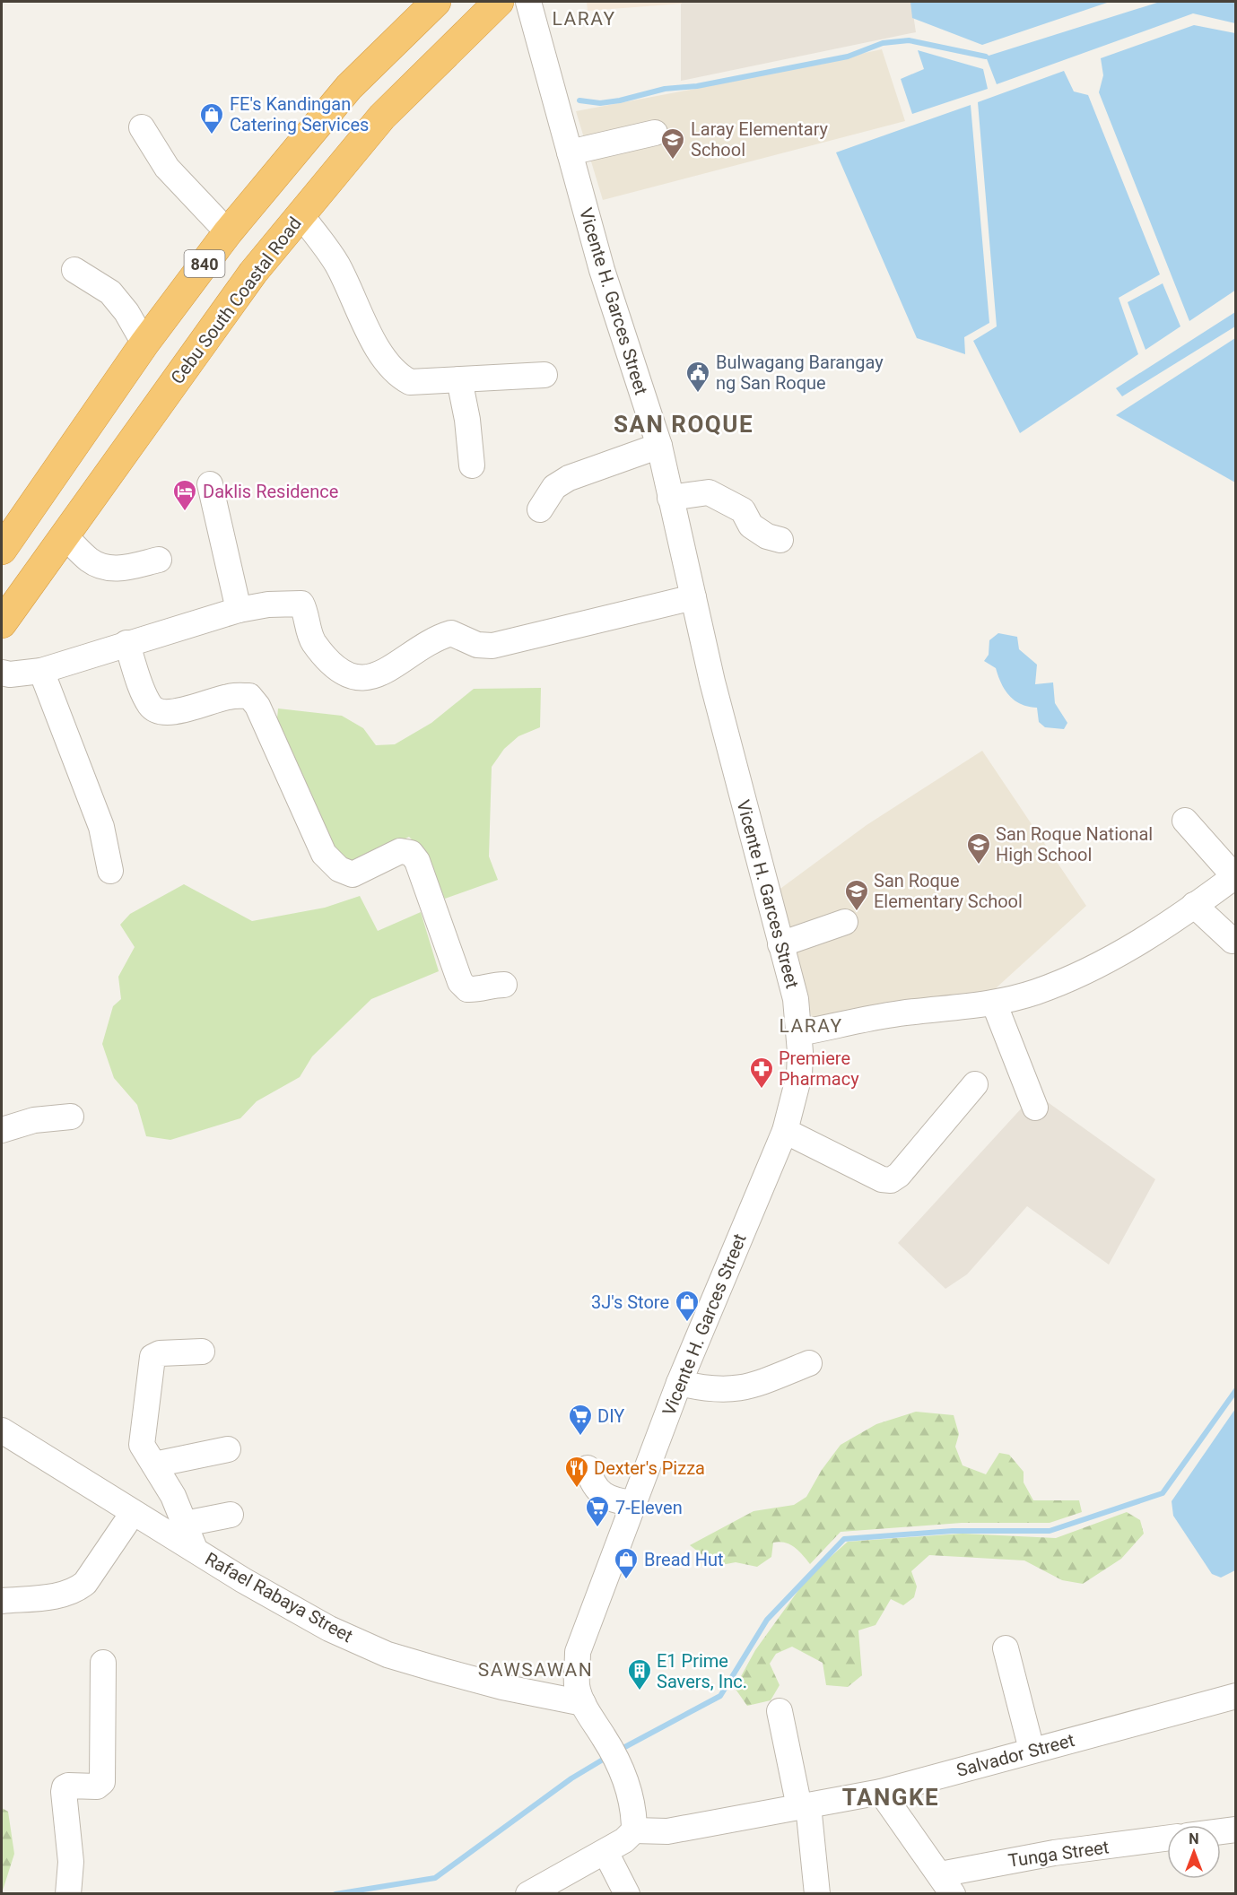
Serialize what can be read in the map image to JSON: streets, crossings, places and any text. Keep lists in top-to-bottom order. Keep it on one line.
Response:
{"streets":{"highway":["840","Cebu South Coastal Road"],"street":["Vicente H. Garces Street","Rafael Rabaya Street","Salvador Street","Tunga Street"]},"crossings":[["Vicente H. Garces Street","Rafael Rabaya Street"],["Vicente H. Garces Street","Salvador Street"]],"districts":["LARAY","SAN ROQUE","LARAY","SAWSAWAN","TANGKE"],"places":{"shop":["FE's Kandingan Catering Services","3J's Store","Bread Hut"],"school or university":["Laray Elementary School","San Roque National High School","San Roque Elementary School"],"public building":["Bulwagang Barangay ng San Roque"],"hotel":["Daklis Residence"],"pharmacy":["Premiere Pharmacy"],"supermarket":["DIY","7-Eleven"],"restaurant":["Dexter's Pizza"],"building":["E1 Prime Savers, Inc."]},"north":"top"}
